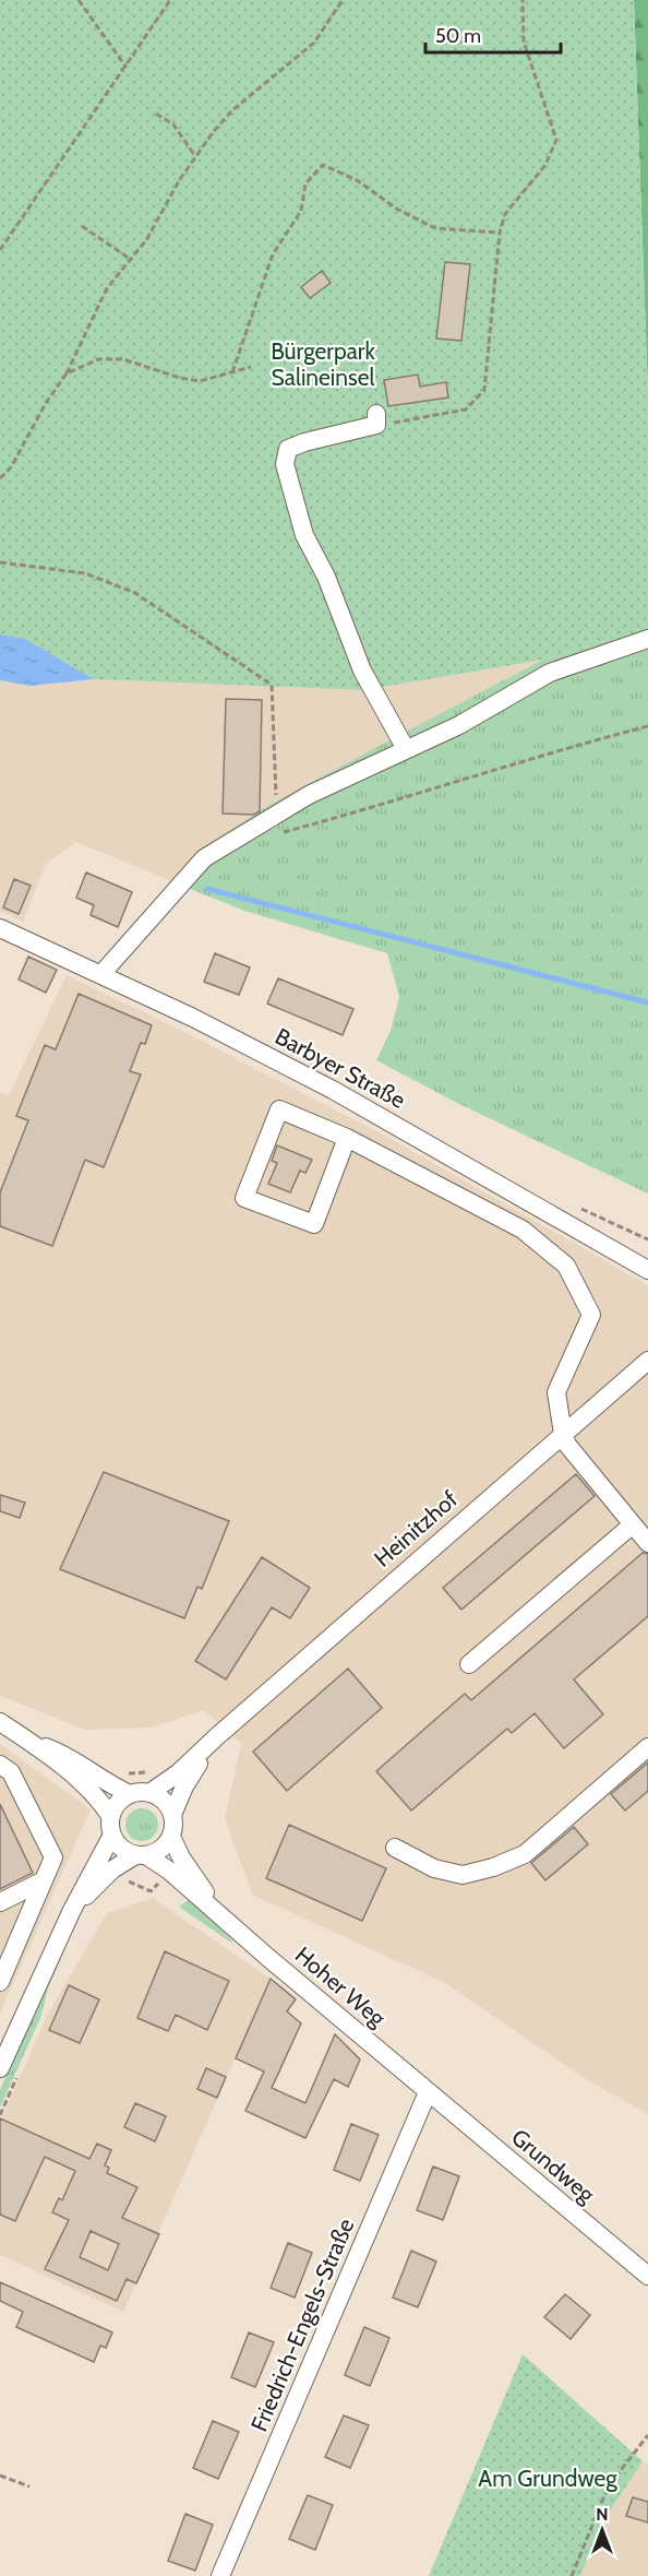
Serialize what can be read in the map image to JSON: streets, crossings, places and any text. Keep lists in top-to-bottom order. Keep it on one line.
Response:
{"streets":{"street":["Barbyer Straße","Heinitzhof","Hoher Weg","Grundweg","Friedrich-Engels-Straße"]},"crossings":[["Heinitzhof","Hoher Weg"],["Hoher Weg","Grundweg"],["Hoher Weg","Friedrich-Engels-Straße"],["Grundweg","Friedrich-Engels-Straße"]],"parks":["Bürgerpark Salineinsel","Am Grundweg"],"scale_bar":"50 m","north":"top"}
